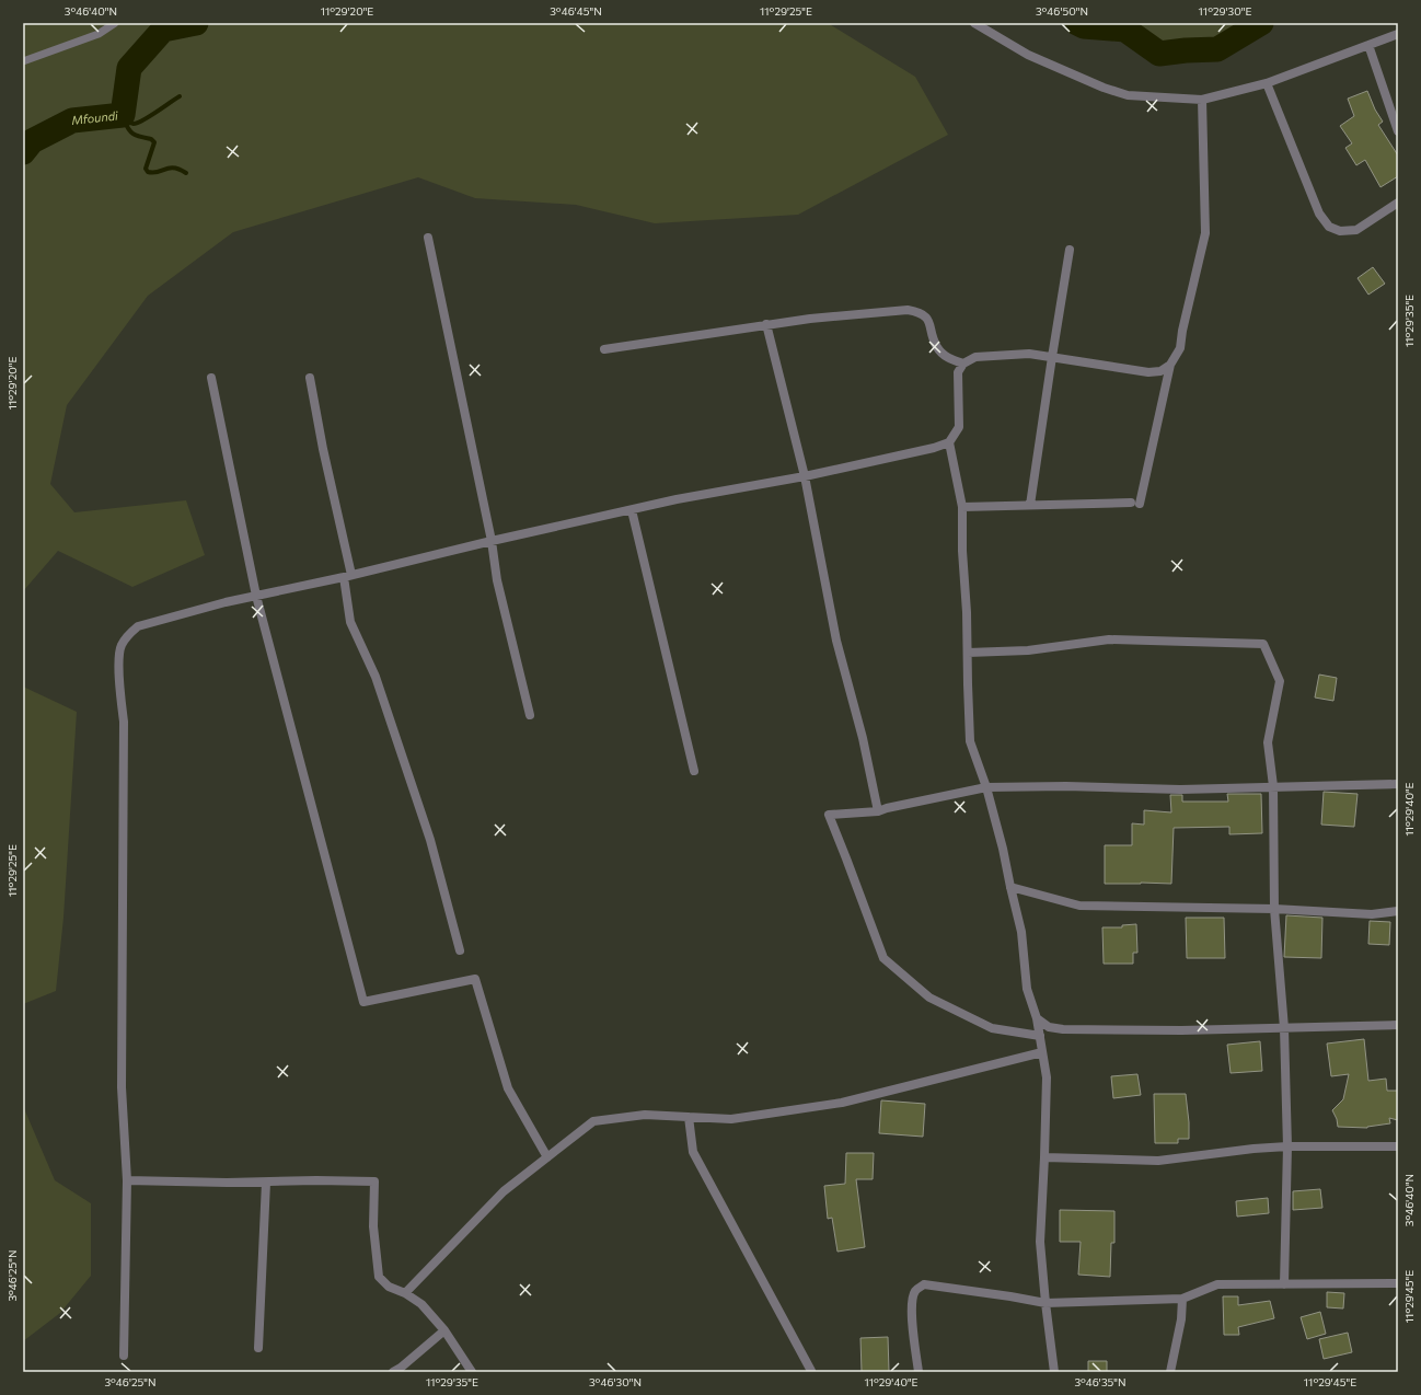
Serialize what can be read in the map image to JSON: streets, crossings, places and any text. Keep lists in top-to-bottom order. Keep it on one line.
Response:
{"water":["Mfoundi"],"coordinates":["3°46'40\"N","11°29'20\"E","3°46'45\"N","11°29'25\"E","3°46'50\"N","11°29'30\"E","11°29'35\"E","11°29'40\"E","3°46'25\"N","11°29'45\"E","3°46'30\"N","3°46'35\"N"]}
